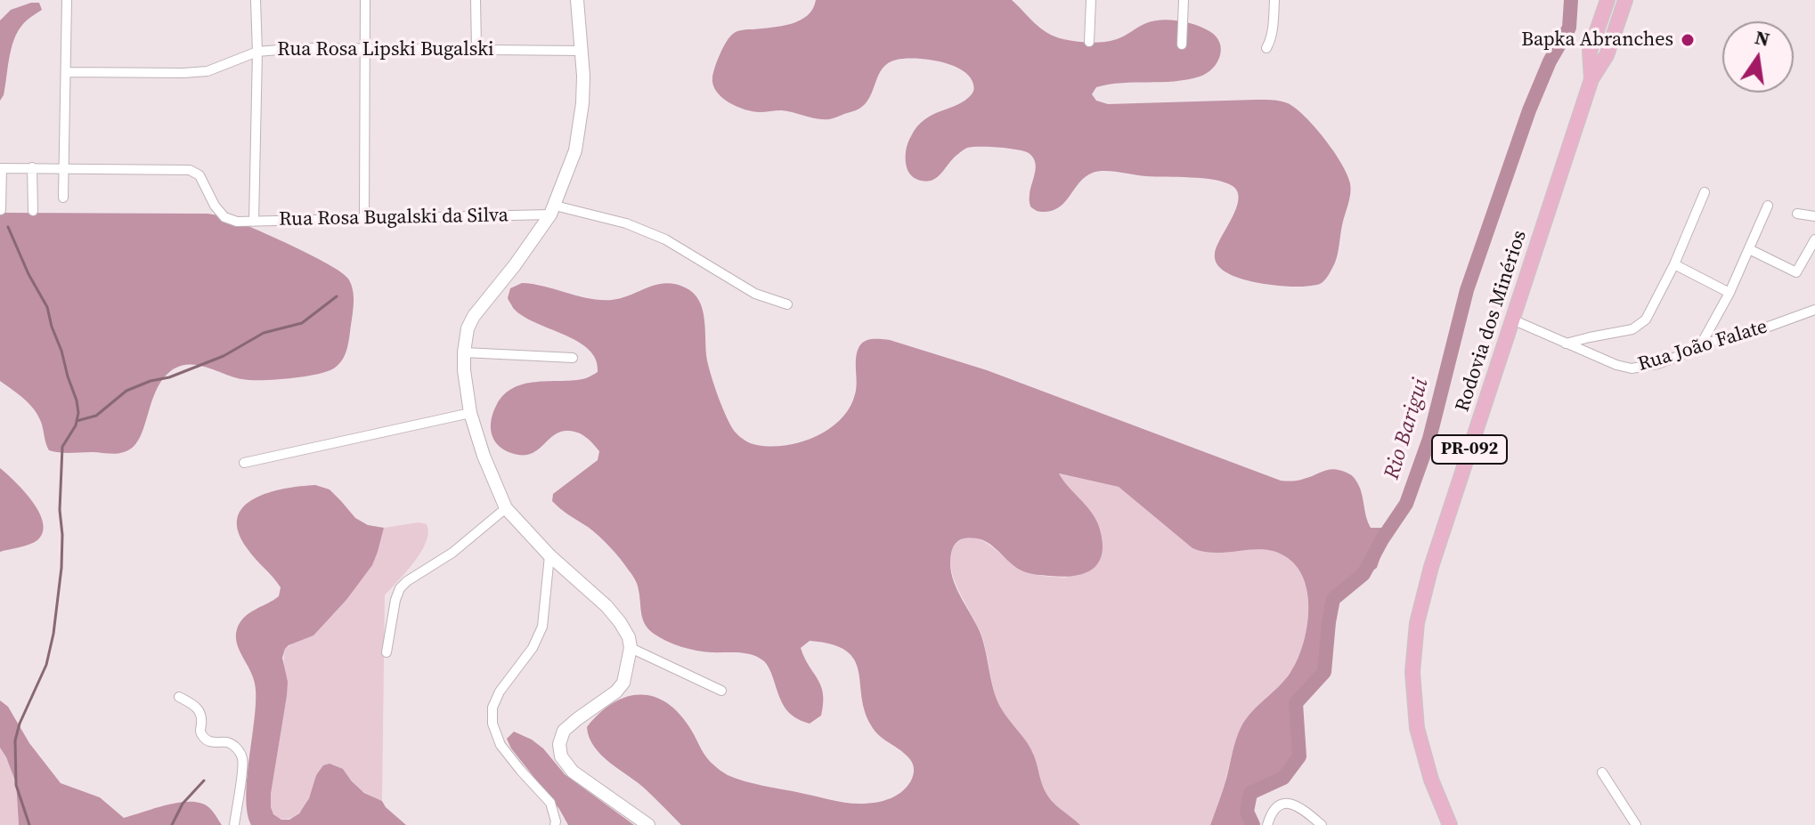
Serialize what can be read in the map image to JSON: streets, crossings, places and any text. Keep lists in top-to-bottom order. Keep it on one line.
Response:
{"streets":{"main road":["Rodovia dos Minérios","PR-092"],"street":["Rua Rosa Lipski Bugalski","Rua Rosa Bugalski da Silva","Rua João Falate"]},"crossings":[["Rodovia dos Minérios","Rua João Falate"]],"water":["Rio Barigui"],"places":["Bapka Abranches"],"north":"top"}
